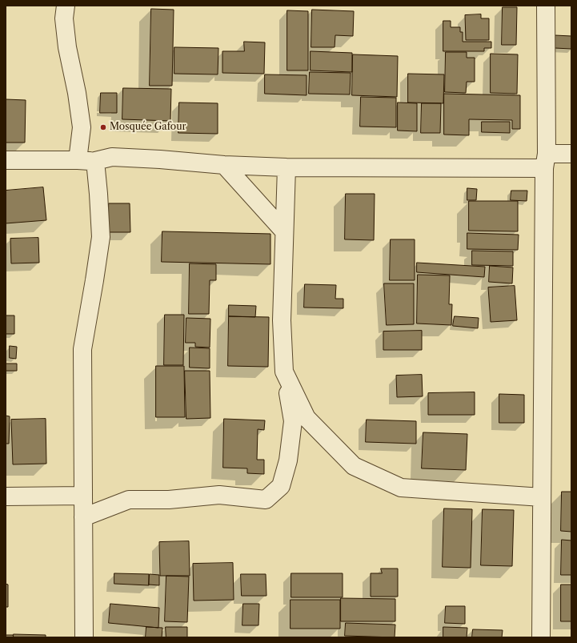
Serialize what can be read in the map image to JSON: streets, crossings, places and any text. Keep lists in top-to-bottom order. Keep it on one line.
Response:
{"places":["Mosquée Gafour"]}
